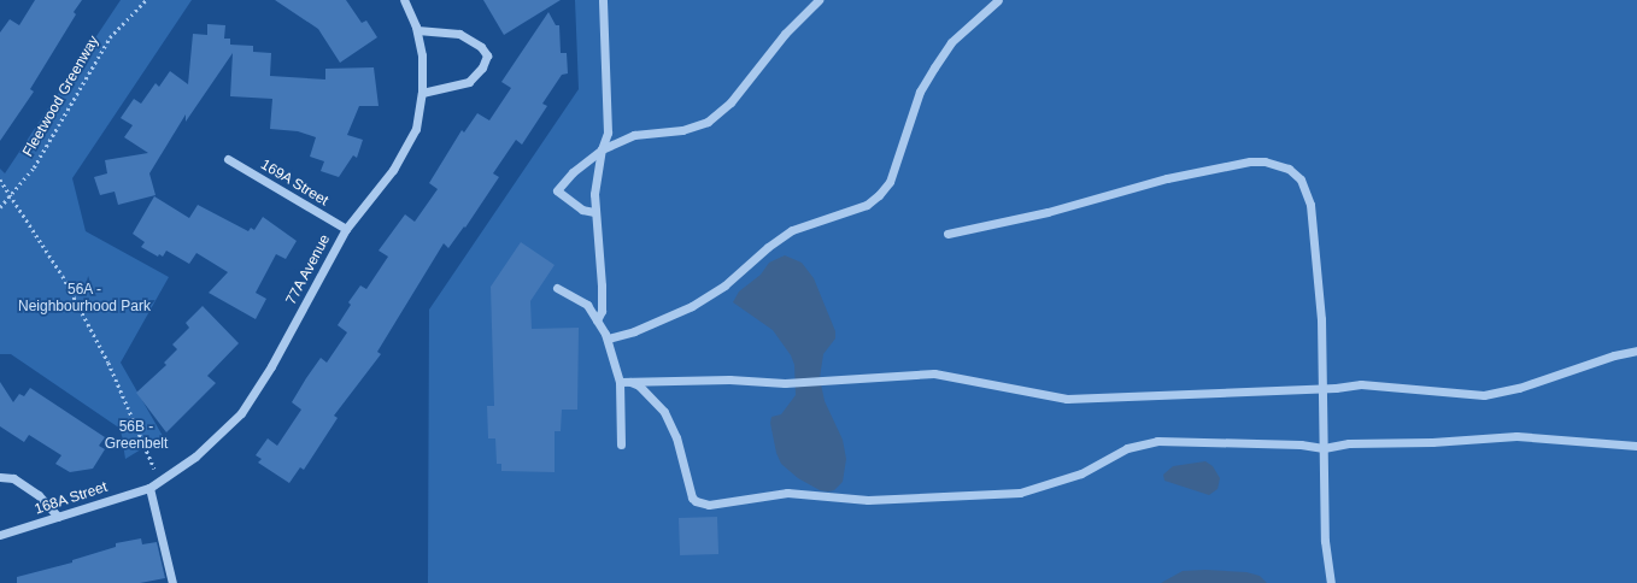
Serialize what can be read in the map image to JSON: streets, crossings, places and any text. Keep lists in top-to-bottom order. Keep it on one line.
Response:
{"streets":{"street":["169A Street","77A Avenue","168A Street"],"path":["Fleetwood Greenway"]},"crossings":[["169A Street","77A Avenue"],["77A Avenue","168A Street"]],"parks":["56A - Neighbourhood Park","56B - Greenbelt"]}
